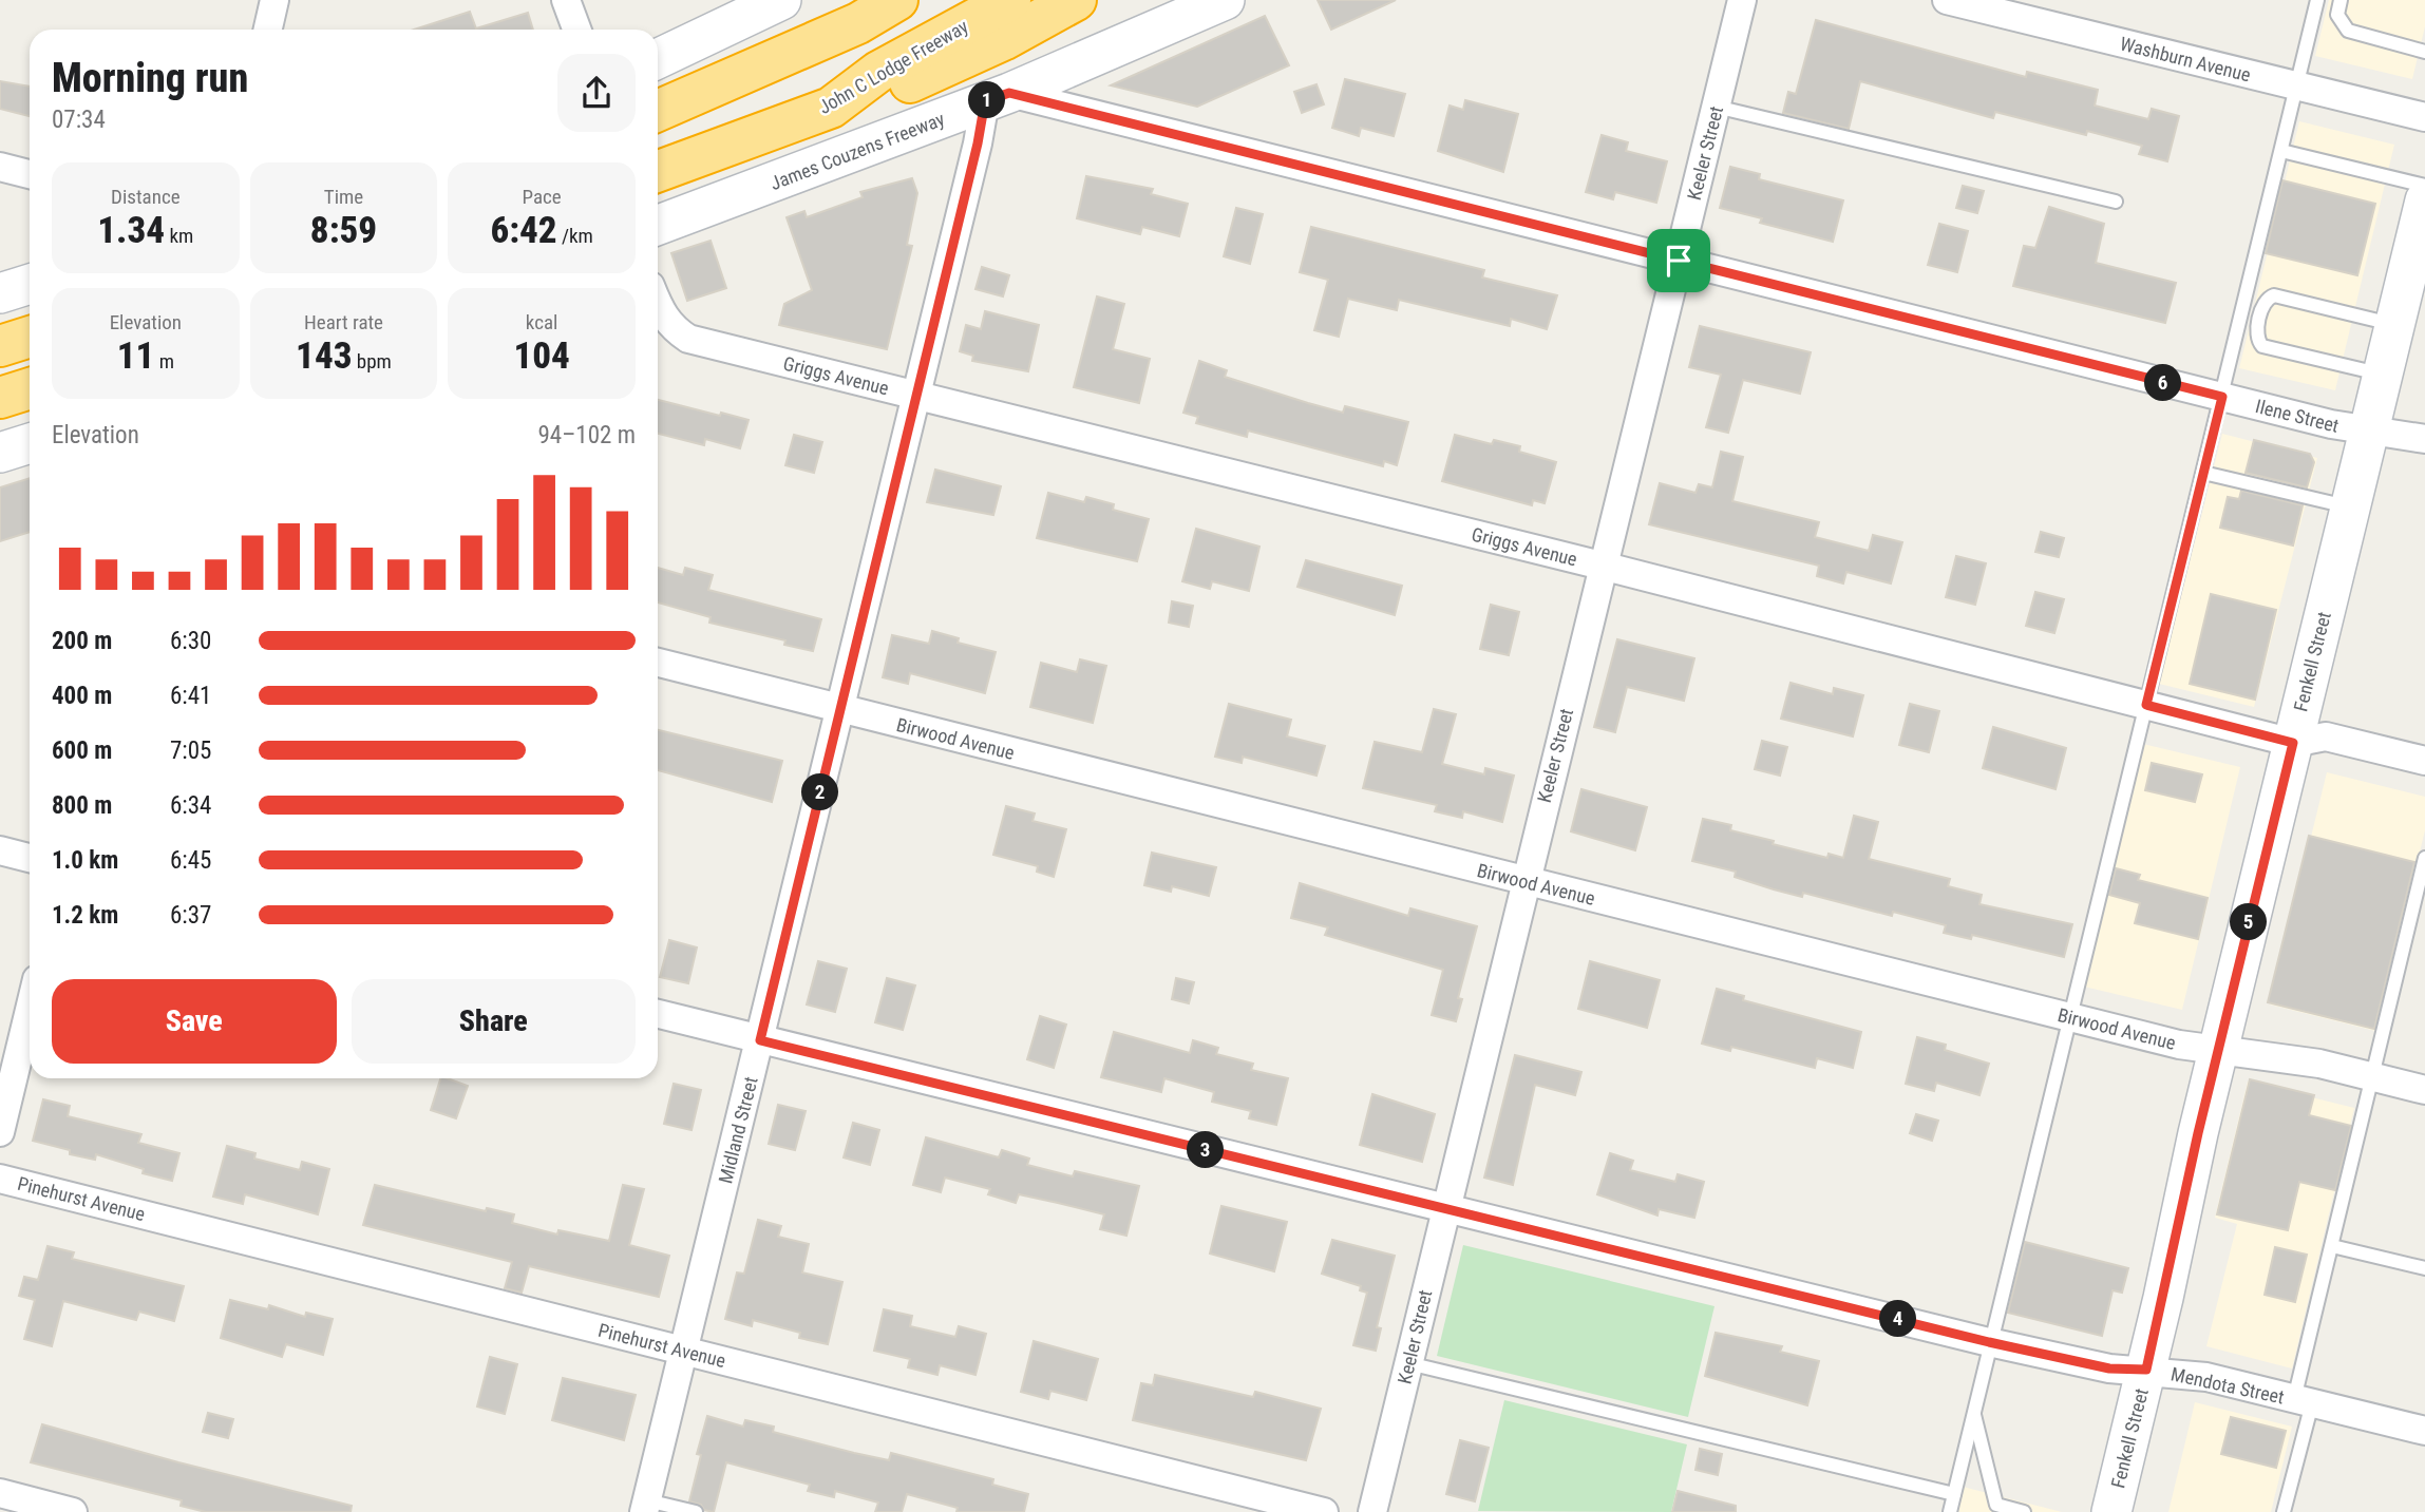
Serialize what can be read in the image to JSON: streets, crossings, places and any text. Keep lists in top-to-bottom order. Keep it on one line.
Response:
{"streets":{"highway":["John C Lodge Freeway"],"street":["Washburn Avenue","James Couzens Freeway","Keeler Street","Griggs Avenue","Ilene Street","Fenkell Street","Birwood Avenue","Midland Street","Pinehurst Avenue","Mendota Street"]},"crossings":[["James Couzens Freeway","Ilene Street"],["James Couzens Freeway","Midland Street"],["Keeler Street","Griggs Avenue"],["Keeler Street","Ilene Street"],["Keeler Street","Birwood Avenue"],["Keeler Street","Mendota Street"],["Griggs Avenue","Fenkell Street"],["Griggs Avenue","Midland Street"],["Ilene Street","Fenkell Street"],["Ilene Street","Midland Street"],["Fenkell Street","Birwood Avenue"],["Fenkell Street","Mendota Street"],["Birwood Avenue","Midland Street"],["Midland Street","Pinehurst Avenue"],["Midland Street","Mendota Street"]],"page":{"heading":["Morning run","07:34"],"pins":["1","6","2","5","3","4"],"stats":[["Distance","1.34 km"],["Time","8:59"],["Pace","6:42 /km"],["Elevation","11 m"],["Heart rate","143 bpm"],["kcal","104"]],"chart":["Elevation","94–102 m"],"list":[{"name":"200 m","note":"6:30"},{"name":"400 m","note":"6:41"},{"name":"600 m","note":"7:05"},{"name":"800 m","note":"6:34"},{"name":"1.0 km","note":"6:45"},{"name":"1.2 km","note":"6:37"}],"buttons":["Save","Share"]}}
